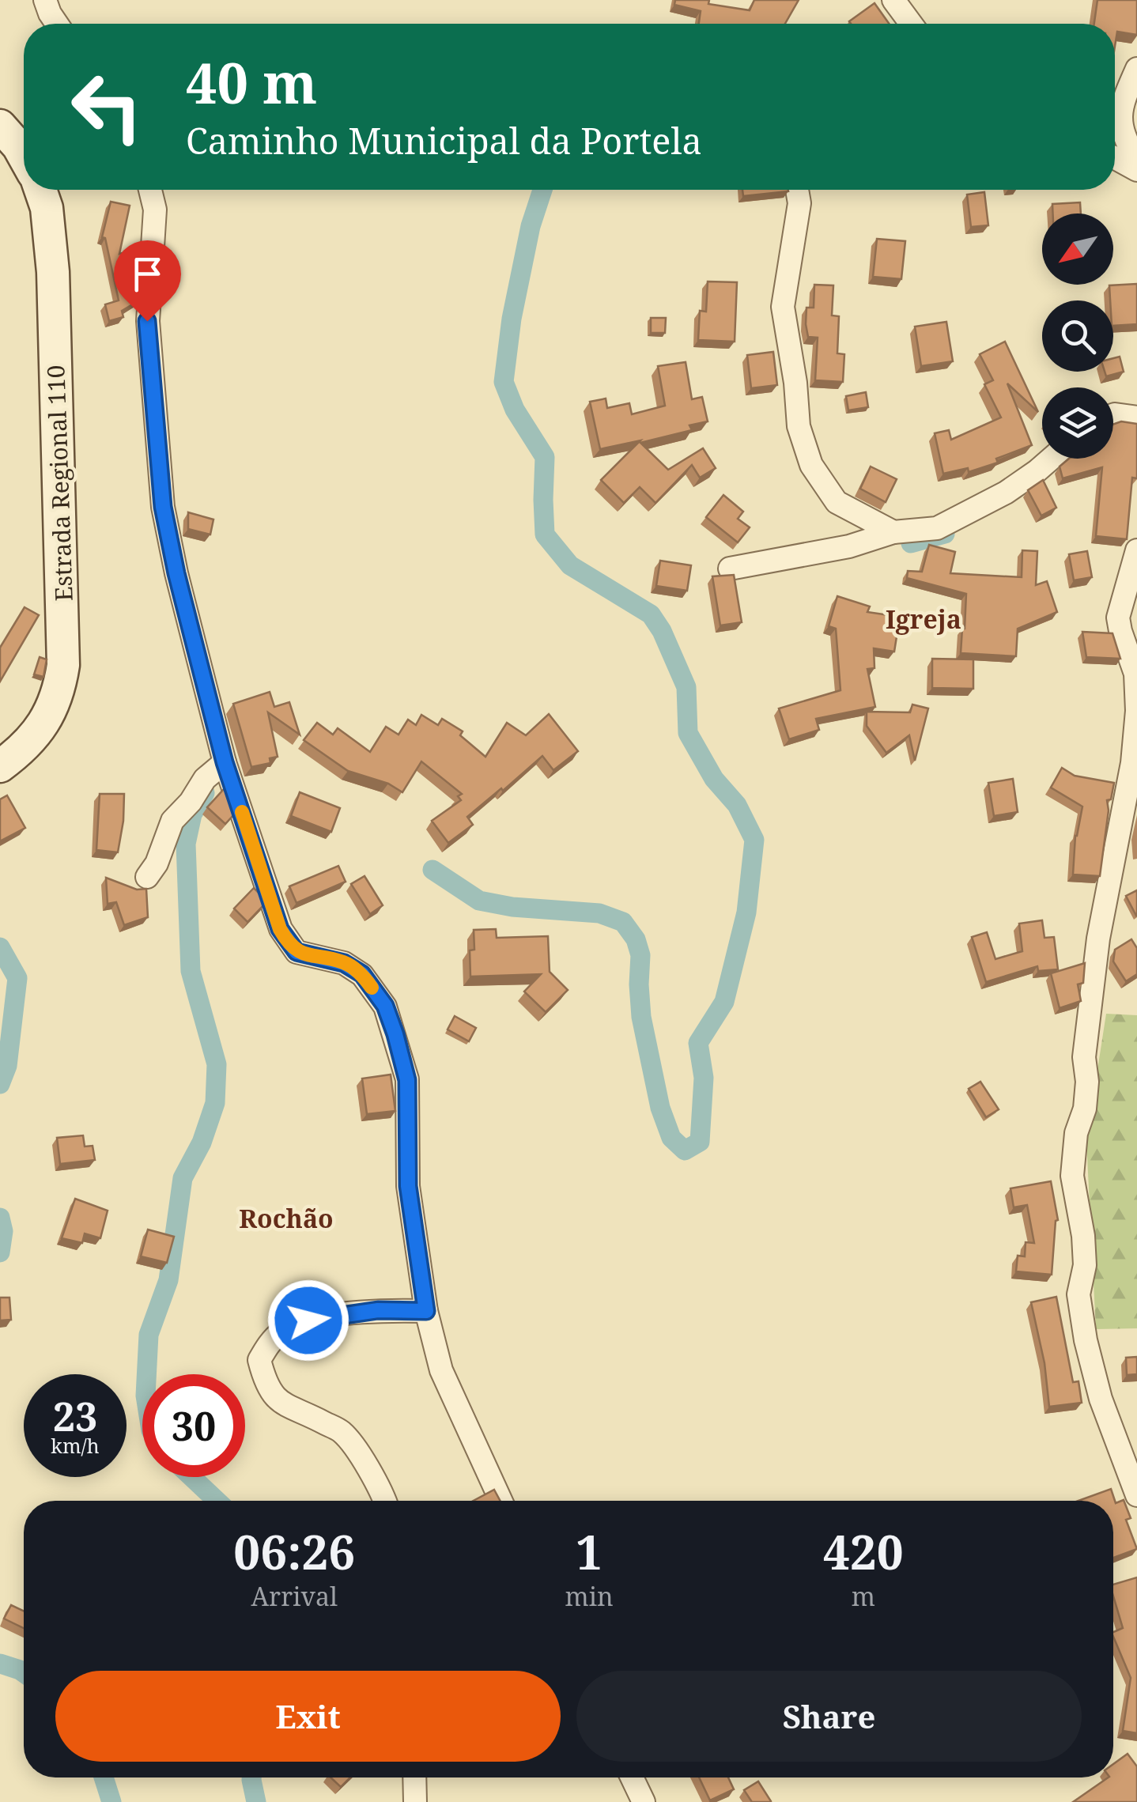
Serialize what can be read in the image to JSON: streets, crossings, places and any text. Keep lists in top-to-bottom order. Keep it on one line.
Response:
{"streets":{"main road":["Estrada Regional 110"]},"districts":["Igreja","Rochão"],"north":"bottom left","page":{"turn":["40 m","Caminho Municipal da Portela"],"speed":"23 km/h","limit":"30","eta":["06:26","Arrival","1","min","420","m"],"buttons":["Exit","Share"]}}
